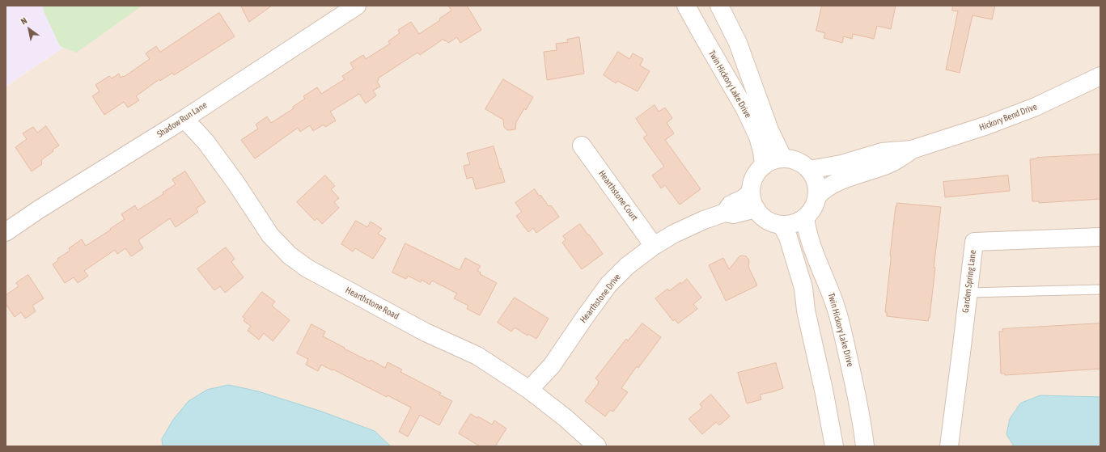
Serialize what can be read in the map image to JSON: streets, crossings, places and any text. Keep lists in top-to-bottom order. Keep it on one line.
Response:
{"streets":{"street":["Twin Hickory Lake Drive","Hickory Bend Drive","Shadow Run Lane","Hearthstone Court","Garden Spring Lane","Hearthstone Drive","Hearthstone Road"]},"crossings":[["Twin Hickory Lake Drive","Hickory Bend Drive"],["Twin Hickory Lake Drive","Hearthstone Drive"],["Hickory Bend Drive","Hearthstone Drive"],["Shadow Run Lane","Hearthstone Road"],["Hearthstone Court","Hearthstone Drive"],["Hearthstone Drive","Hearthstone Road"]],"north":"top left"}
